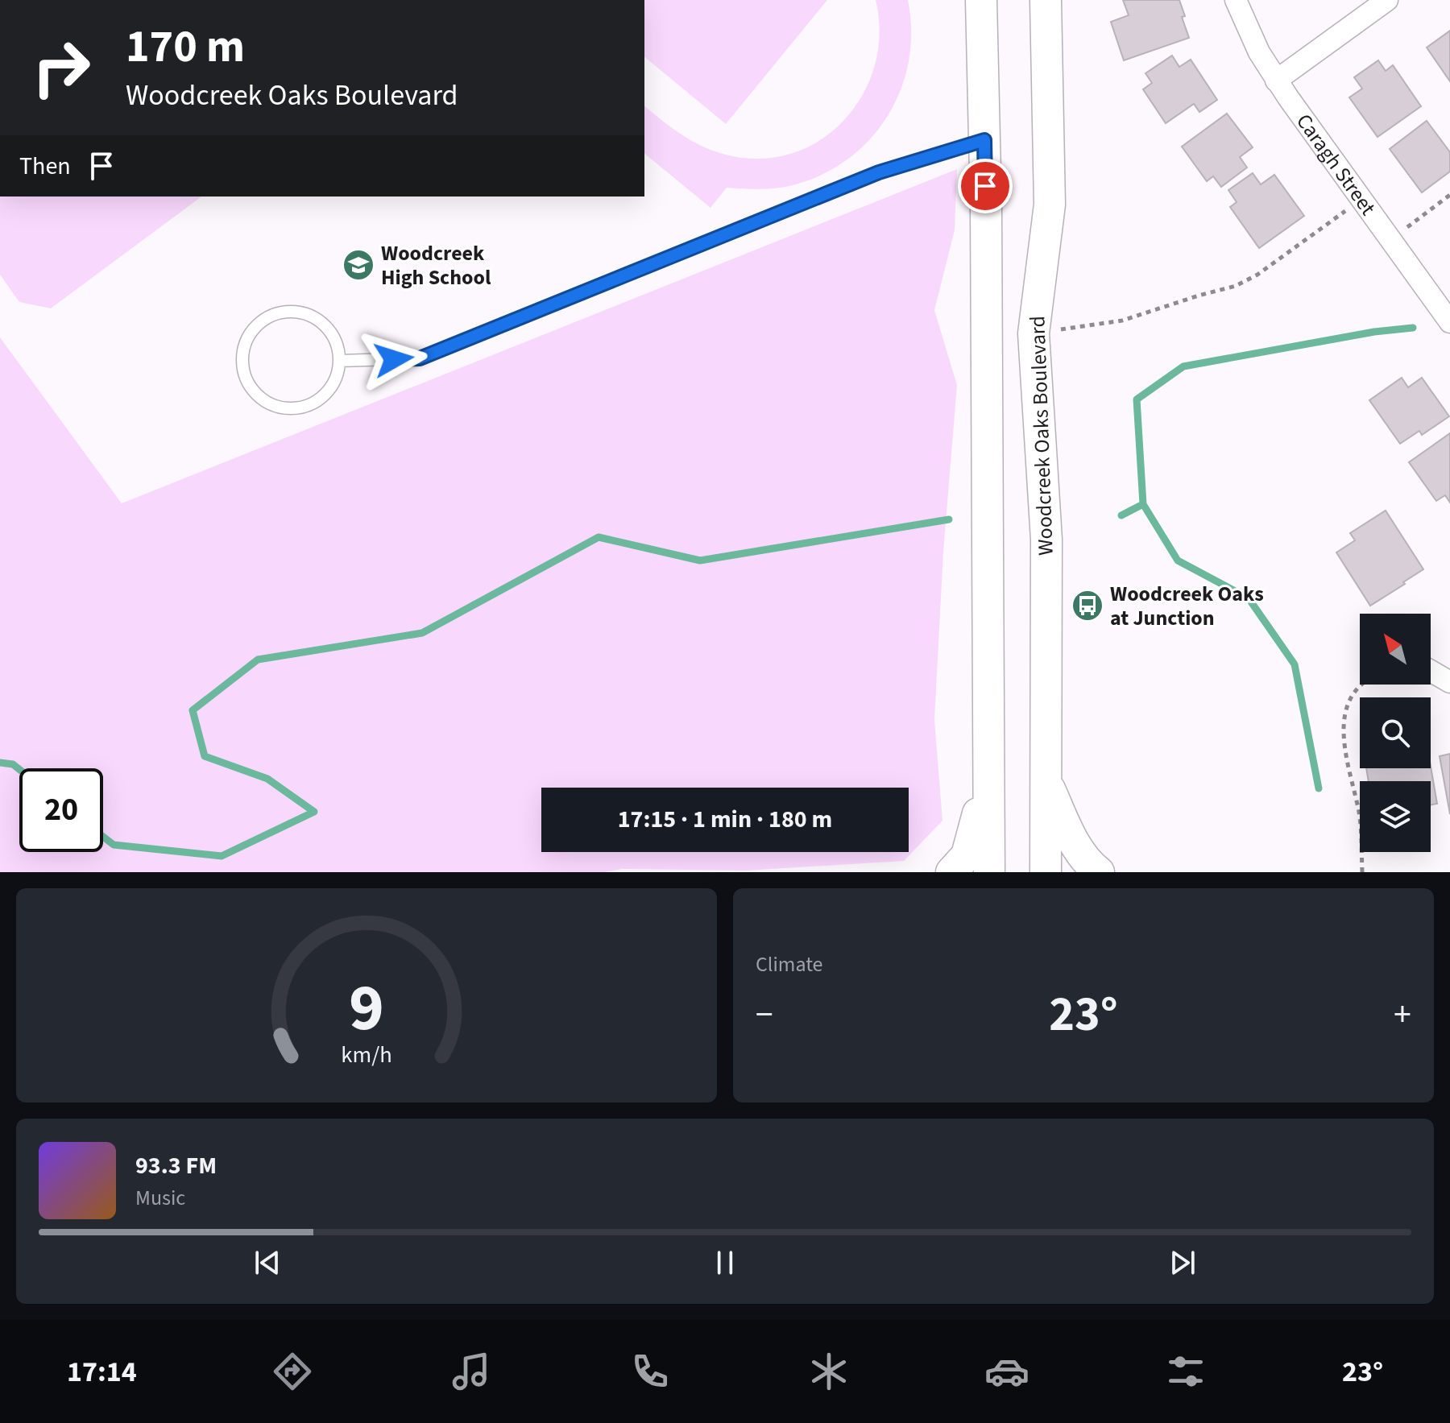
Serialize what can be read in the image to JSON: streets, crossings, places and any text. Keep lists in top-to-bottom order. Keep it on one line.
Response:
{"streets":{"main road":["Woodcreek Oaks Boulevard"],"street":["Caragh Street"]},"places":{"school or university":["Woodcreek High School"],"bus stop":["Woodcreek Oaks at Junction"]},"north":"top left","page":{"turn":["170 m","Woodcreek Oaks Boulevard"],"then":"Then","limit":"20","trip":"17:15 · 1 min · 180 m","tile":"Climate","heat":["−","23°","+"],"song":["93.3 FM","Music"],"tabs":["17:14","23°"],"gauge":["9","km/h"]}}
